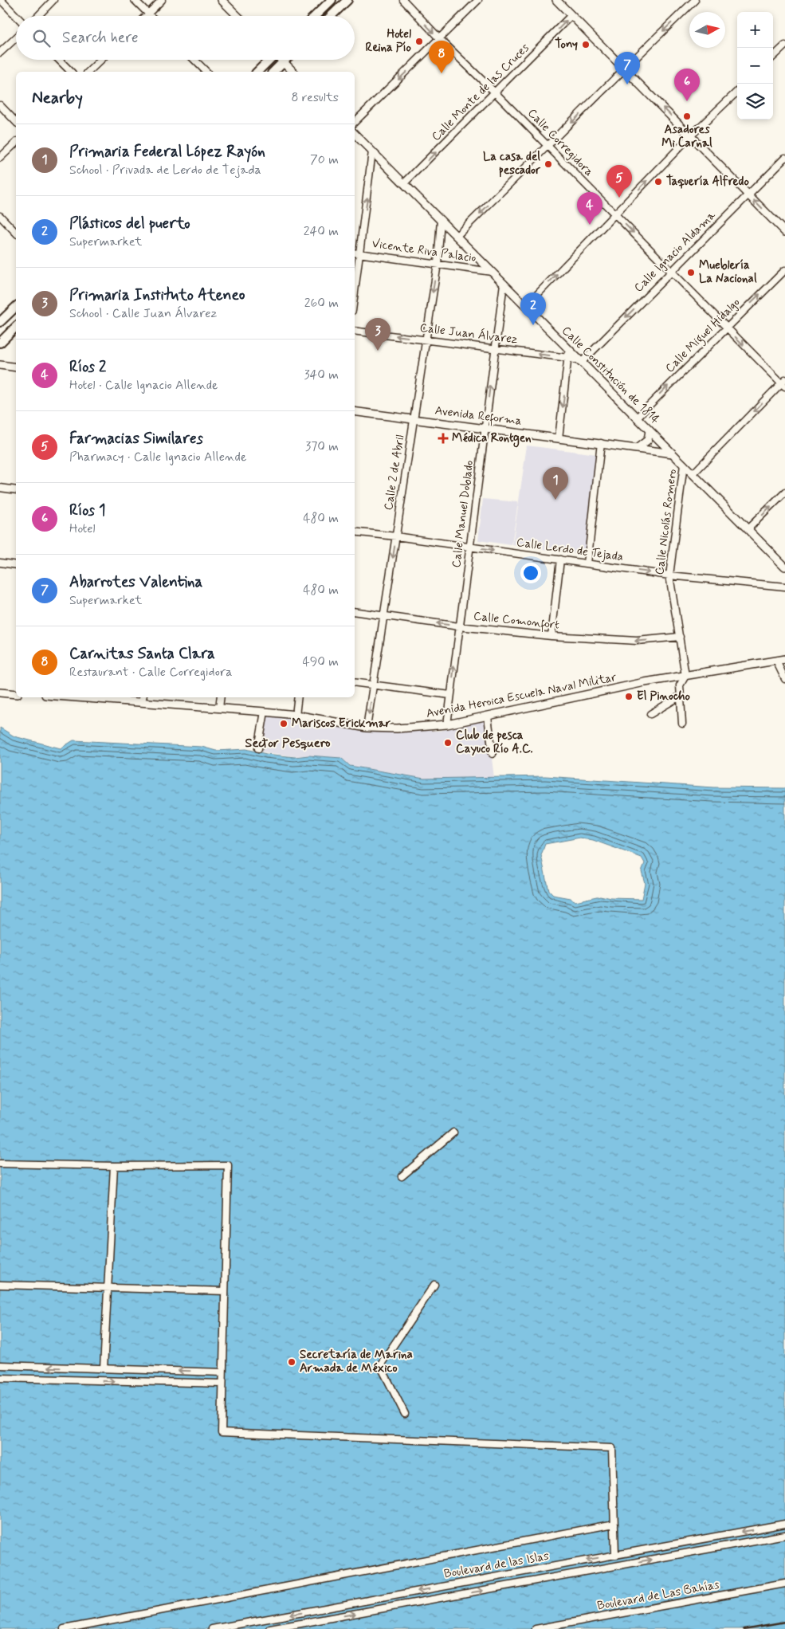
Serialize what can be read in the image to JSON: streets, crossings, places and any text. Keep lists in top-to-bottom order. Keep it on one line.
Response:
{"streets":{"street":["Calle Monte de las Cruces","Calle Corregidora","Vicente Riva Palacio","Calle Ignacio Aldama","Calle Juan Álvarez","Calle Miguel Hidalgo","Calle Constitución de 1814","Avenida Reforma","Calle 2 de Abril","Calle Manuel Doblado","Calle Nicolás Romero","Calle Lerdo de Tejada","Calle Comonfort","Avenida Heroica Escuela Naval Militar","Boulevard de las Islas","Boulevard de Las Bahías"]},"crossings":[["Calle Monte de las Cruces","Calle Corregidora"],["Calle Monte de las Cruces","Calle Constitución de 1814"],["Calle Corregidora","Calle Ignacio Aldama"],["Calle Corregidora","Calle Miguel Hidalgo"],["Vicente Riva Palacio","Calle Constitución de 1814"],["Vicente Riva Palacio","Calle 2 de Abril"],["Calle Ignacio Aldama","Calle Juan Álvarez"],["Calle Ignacio Aldama","Calle Constitución de 1814"],["Calle Juan Álvarez","Calle Constitución de 1814"],["Calle Juan Álvarez","Calle 2 de Abril"],["Calle Juan Álvarez","Calle Manuel Doblado"],["Calle Miguel Hidalgo","Calle Constitución de 1814"],["Calle Constitución de 1814","Avenida Reforma"],["Calle Constitución de 1814","Calle 2 de Abril"],["Calle Constitución de 1814","Calle Manuel Doblado"],["Calle Constitución de 1814","Calle Nicolás Romero"],["Avenida Reforma","Calle 2 de Abril"],["Avenida Reforma","Calle Manuel Doblado"],["Calle 2 de Abril","Calle Lerdo de Tejada"],["Calle 2 de Abril","Calle Comonfort"],["Calle 2 de Abril","Avenida Heroica Escuela Naval Militar"],["Calle Manuel Doblado","Calle Lerdo de Tejada"],["Calle Manuel Doblado","Calle Comonfort"],["Calle Manuel Doblado","Avenida Heroica Escuela Naval Militar"],["Calle Nicolás Romero","Calle Lerdo de Tejada"],["Calle Nicolás Romero","Calle Comonfort"],["Calle Nicolás Romero","Avenida Heroica Escuela Naval Militar"]],"one_way":["Calle Monte de las Cruces","Calle Corregidora","Calle Ignacio Aldama","Calle Juan Álvarez","Calle Miguel Hidalgo","Calle 2 de Abril","Calle Lerdo de Tejada","Calle Comonfort"],"districts":["Sector Pesquero"],"places":{"other":["Hotel Reina Pío","Tony","Asadores Mi Carnal","La casa del pescador","Taquería Alfredo","Mueblería La Nacional","El Pinocho","Mariscos Erickmar","Club de pesca Cayuco Río A.C.","Secretaría de Marina Armada de México"],"health":["Médica Rontgen"]},"north":"right","page":{"map_buttons":["+","−"],"search":"Search here","pins":["8","7","6","5","4","2","3","1"],"heading":["Nearby","8 results"],"list":[{"mark":"1","name":"Primaria Federal López Rayón","note":"School · Privada de Lerdo de Tejada","value":"70 m"},{"mark":"2","name":"Plásticos del puerto","note":"Supermarket","value":"240 m"},{"mark":"3","name":"Primaria Instituto Ateneo","note":"School · Calle Juan Álvarez","value":"260 m"},{"mark":"4","name":"Ríos 2","note":"Hotel · Calle Ignacio Allende","value":"340 m"},{"mark":"5","name":"Farmacias Similares","note":"Pharmacy · Calle Ignacio Allende","value":"370 m"},{"mark":"6","name":"Ríos 1","note":"Hotel","value":"480 m"},{"mark":"7","name":"Abarrotes Valentina","note":"Supermarket","value":"480 m"},{"mark":"8","name":"Carnitas Santa Clara","note":"Restaurant · Calle Corregidora","value":"490 m"}]}}
